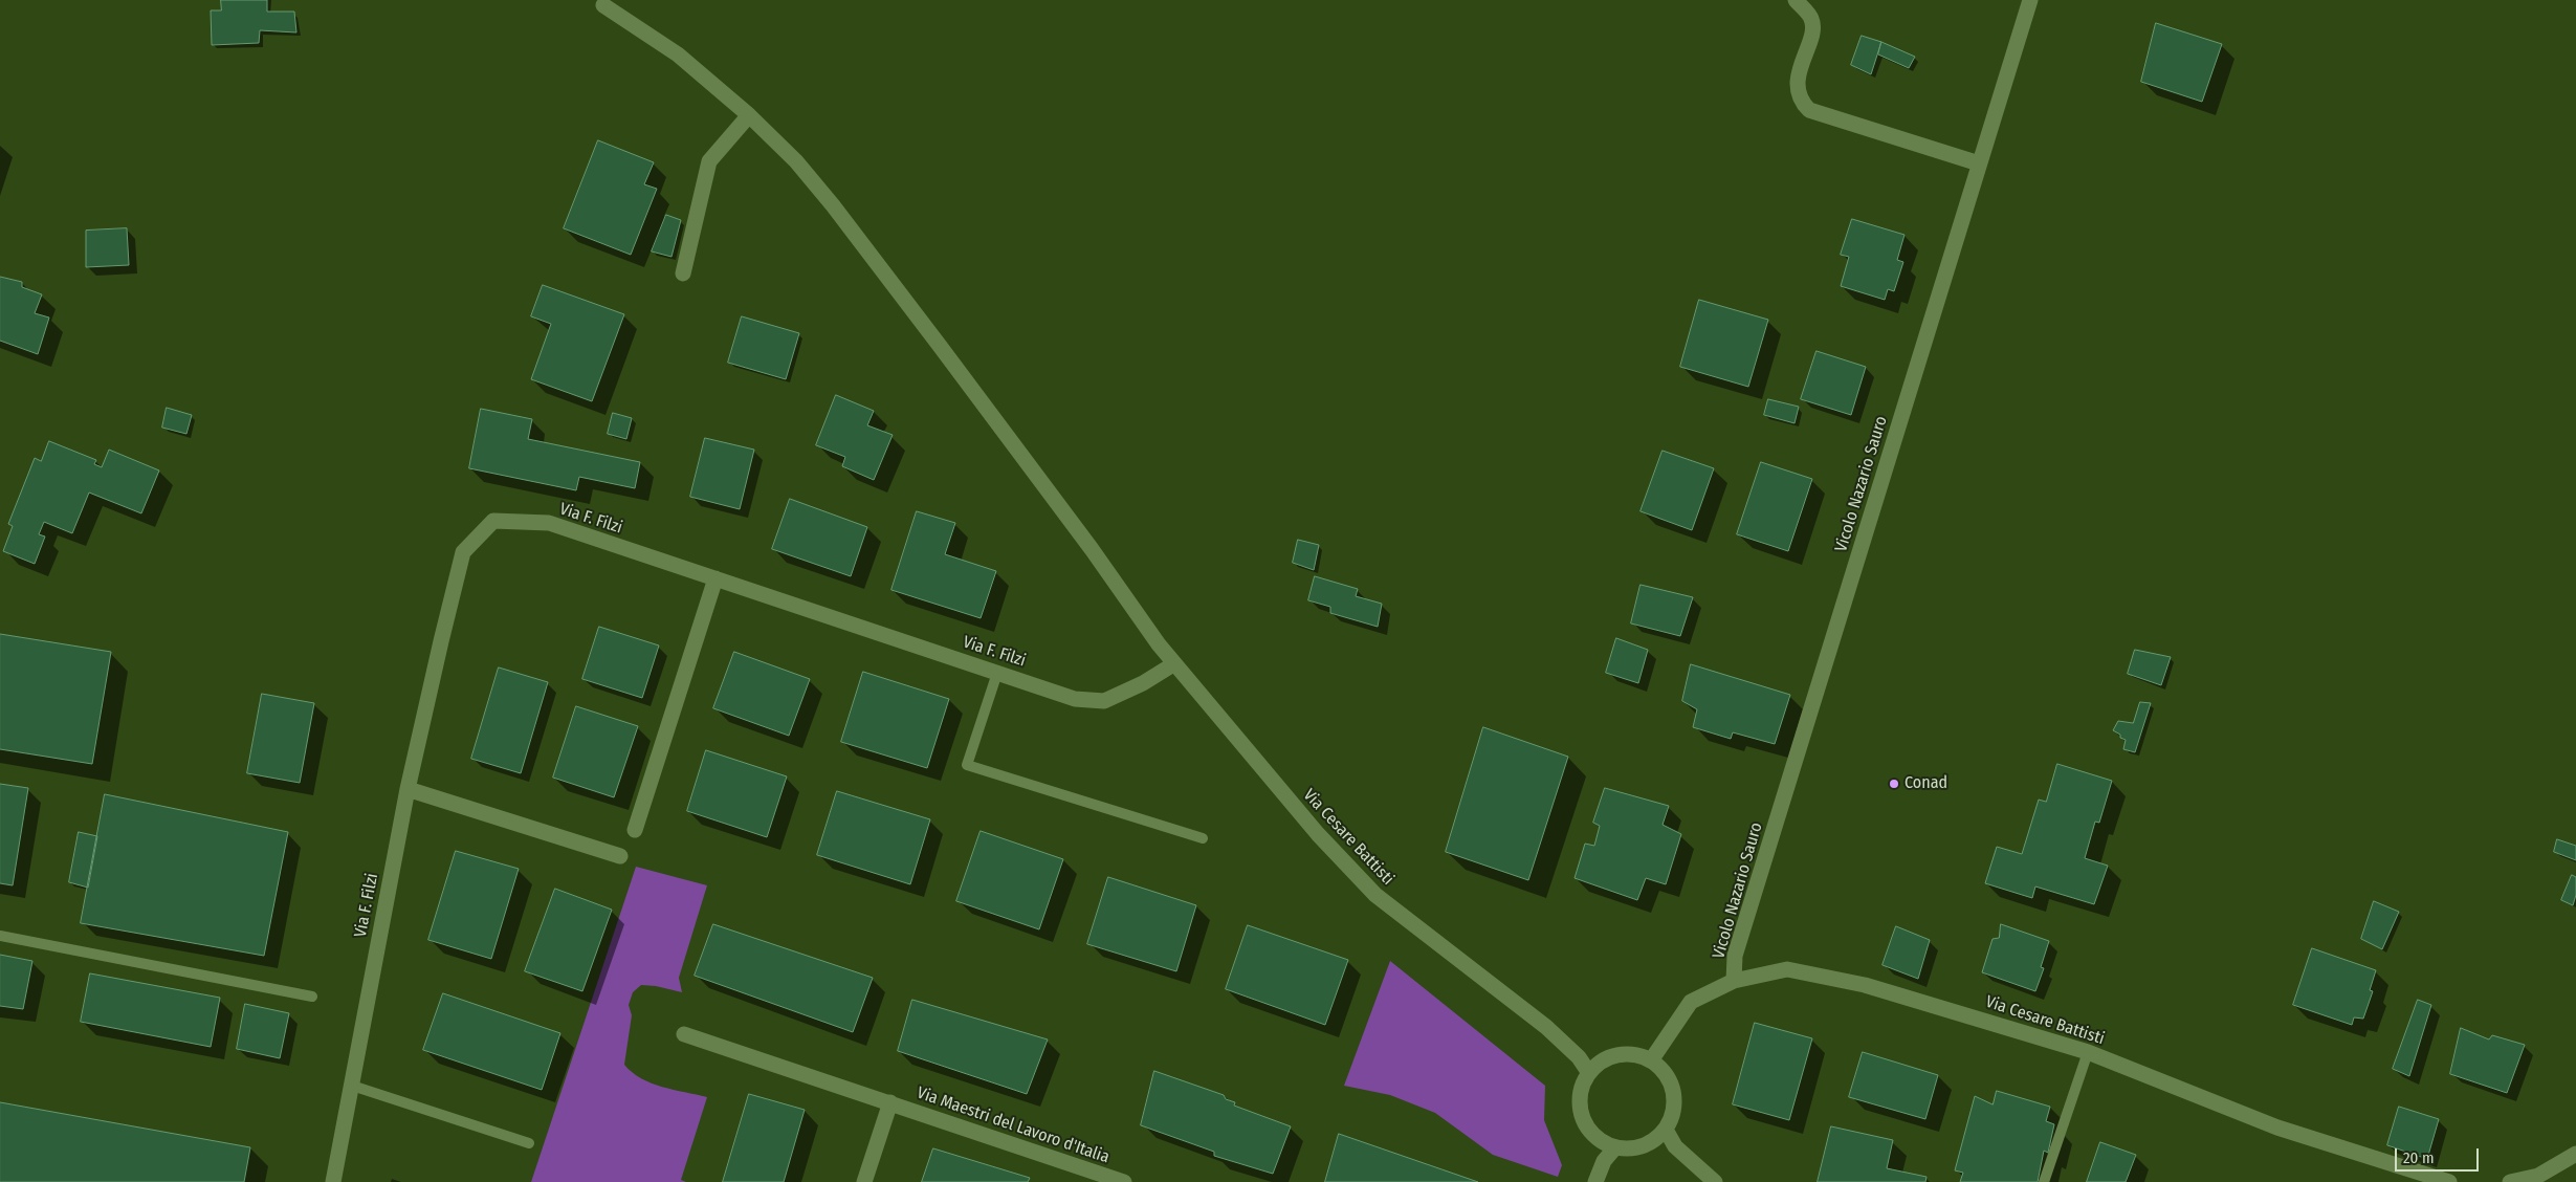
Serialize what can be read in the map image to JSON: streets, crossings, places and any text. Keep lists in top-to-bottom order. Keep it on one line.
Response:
{"streets":{"street":["Vicolo Nazario Sauro","Via F. Filzi","Via Cesare Battisti","Via Maestri del Lavoro d'Italia"]},"crossings":[["Vicolo Nazario Sauro","Via Cesare Battisti"],["Via F. Filzi","Via Cesare Battisti"]],"places":["Conad"],"scale_bar":"20 m"}
